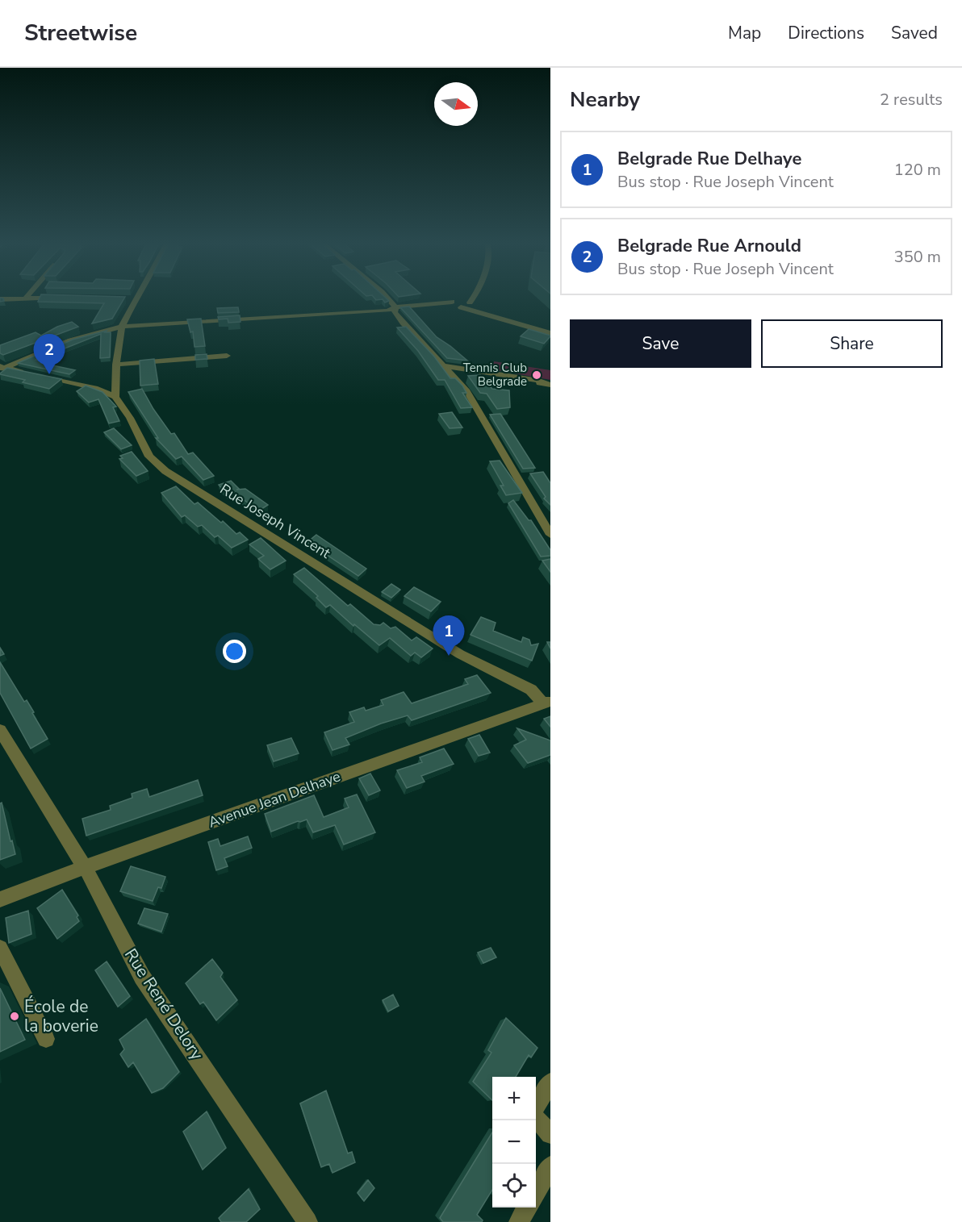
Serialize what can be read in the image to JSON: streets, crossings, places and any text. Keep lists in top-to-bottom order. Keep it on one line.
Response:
{"streets":{"street":["Rue Joseph Vincent","Avenue Jean Delhaye","Rue René Delory"]},"crossings":[["Rue Joseph Vincent","Avenue Jean Delhaye"],["Avenue Jean Delhaye","Rue René Delory"]],"places":["Tennis Club Belgrade","École de la boverie"],"north":"right","page":{"header":"Streetwise","nav":["Map","Directions","Saved"],"heading":["Nearby","2 results"],"list":[{"mark":"1","name":"Belgrade Rue Delhaye","note":"Bus stop · Rue Joseph Vincent","value":"120 m"},{"mark":"2","name":"Belgrade Rue Arnould","note":"Bus stop · Rue Joseph Vincent","value":"350 m"}],"buttons":["Save","Share"],"pins":["2","1"],"map_buttons":["+","−"]}}
